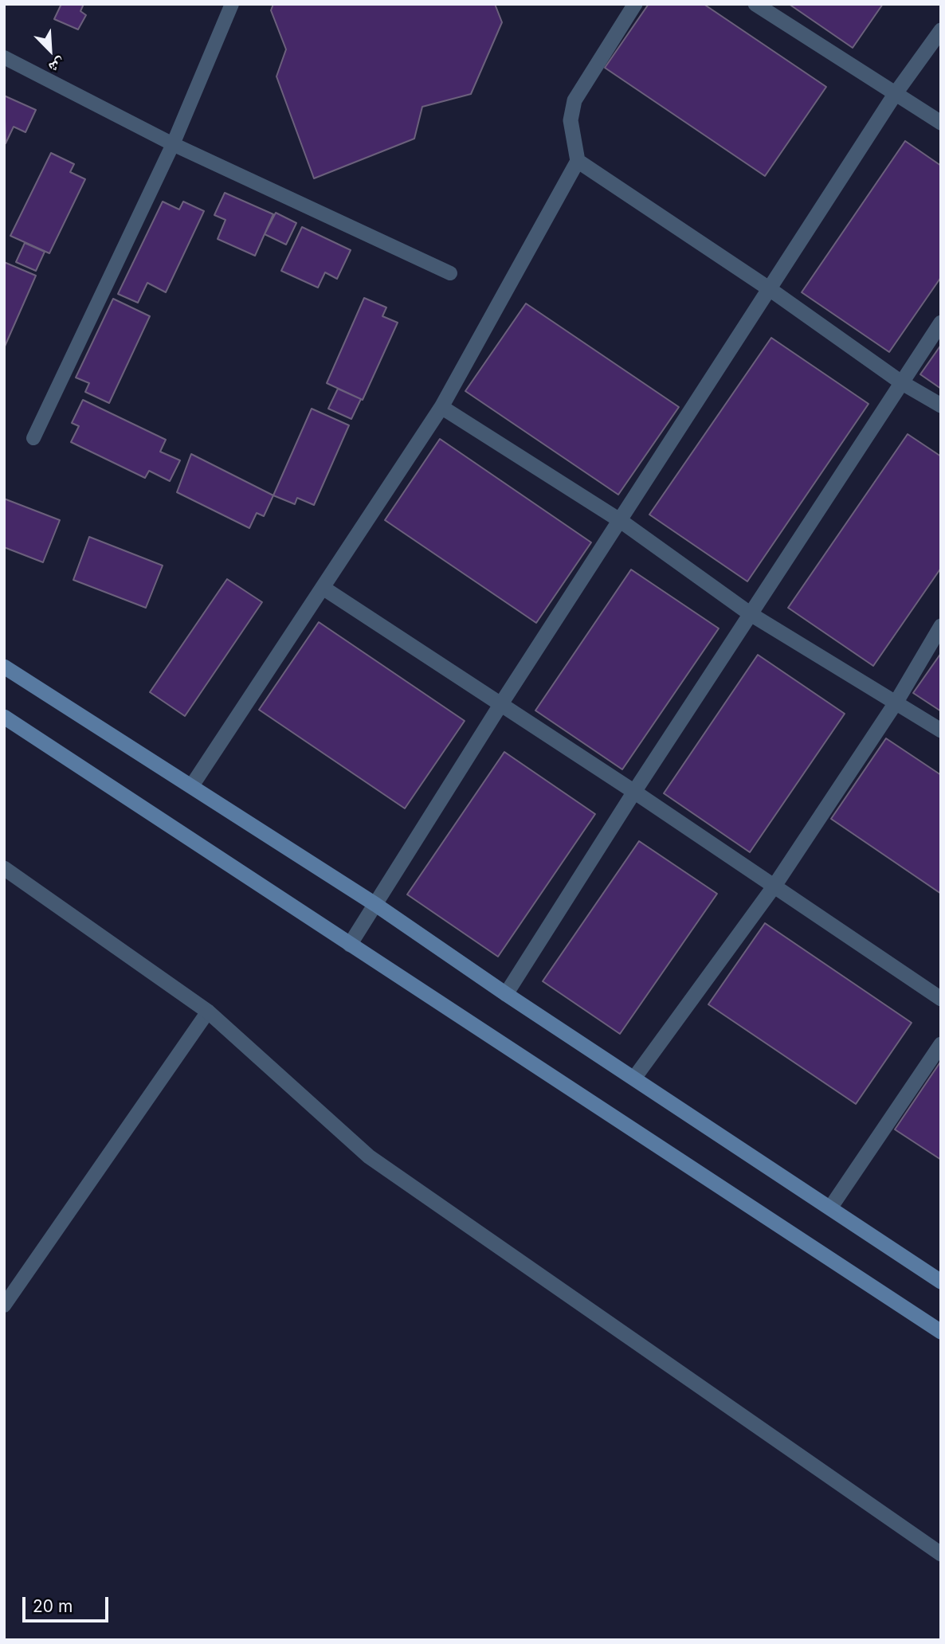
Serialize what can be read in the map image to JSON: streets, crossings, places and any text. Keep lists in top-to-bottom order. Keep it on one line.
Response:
{"scale_bar":"20 m","north":"bottom right"}
